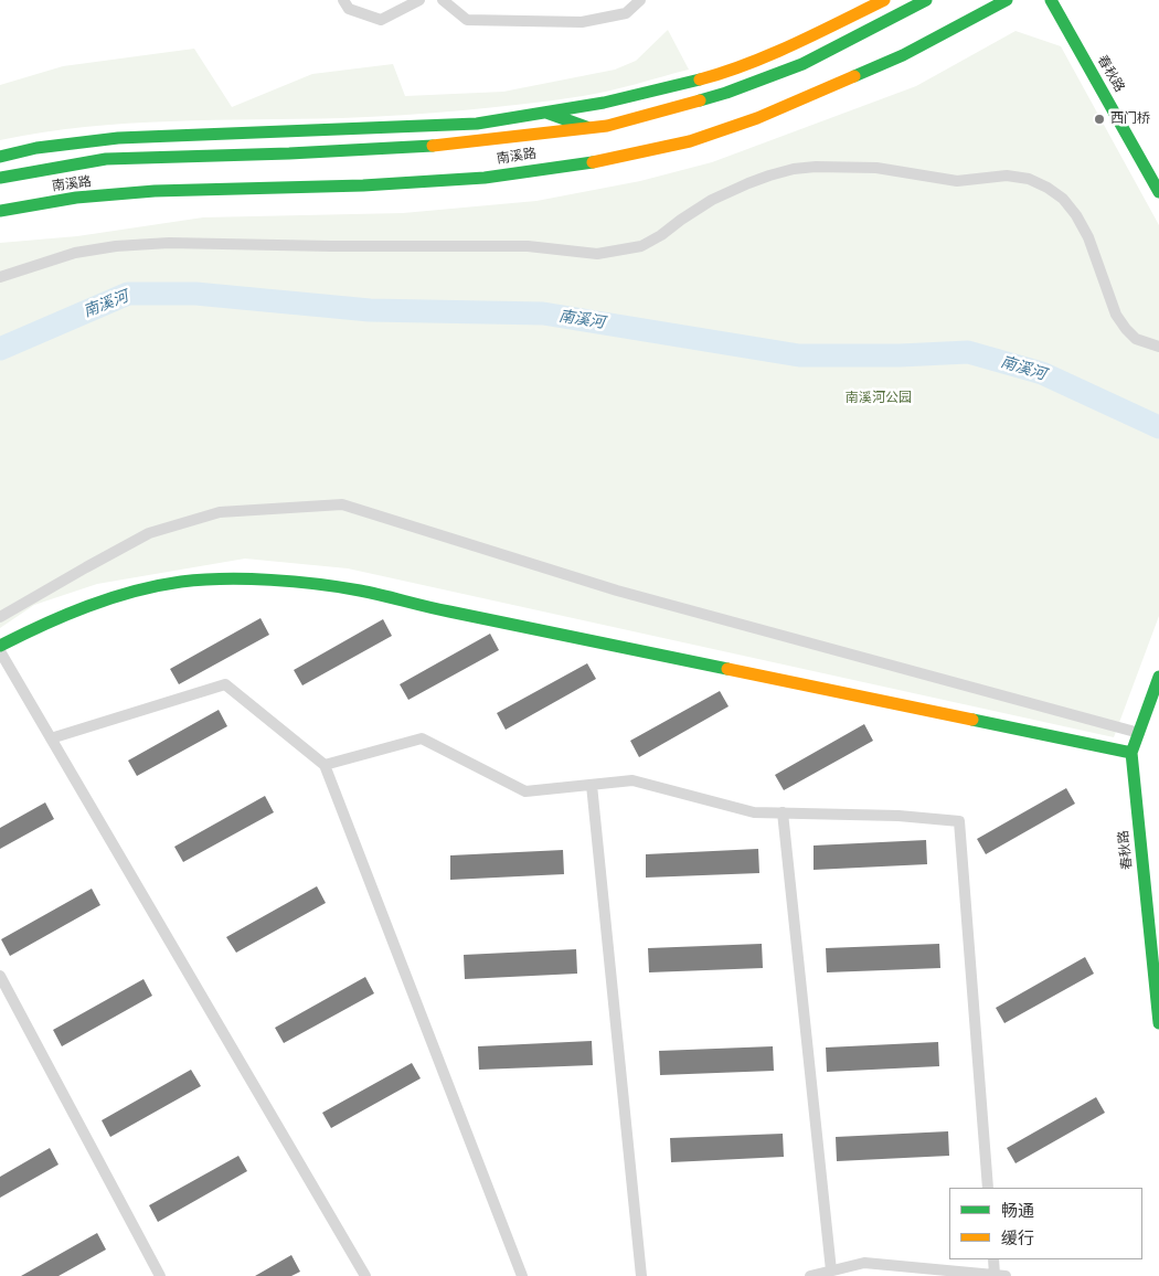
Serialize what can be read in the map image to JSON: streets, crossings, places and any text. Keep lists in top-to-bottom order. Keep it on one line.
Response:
{"streets":{"main road":["春秋路","南溪路"]},"water":["南溪河"],"parks":["南溪河公园"],"places":["西门桥"],"legend":["畅通","缓行"]}
